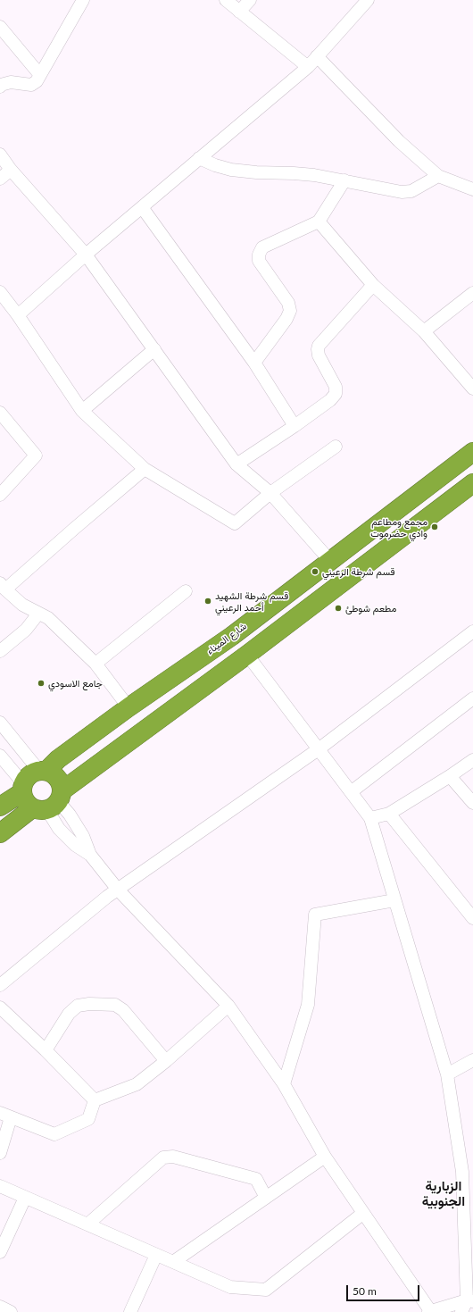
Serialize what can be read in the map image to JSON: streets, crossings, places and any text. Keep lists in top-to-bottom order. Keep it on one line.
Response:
{"streets":{"highway":["شارع الميناء"]},"districts":["الزبارية الجنوبية"],"places":["مجمع ومطاعم وادي حضرموت","قسم شرطة الرعيني","قسم شرطة الشهيد أحمد الرعيني","مطعم شوطئ","جامع الاسودي"],"scale_bar":"50 m"}
